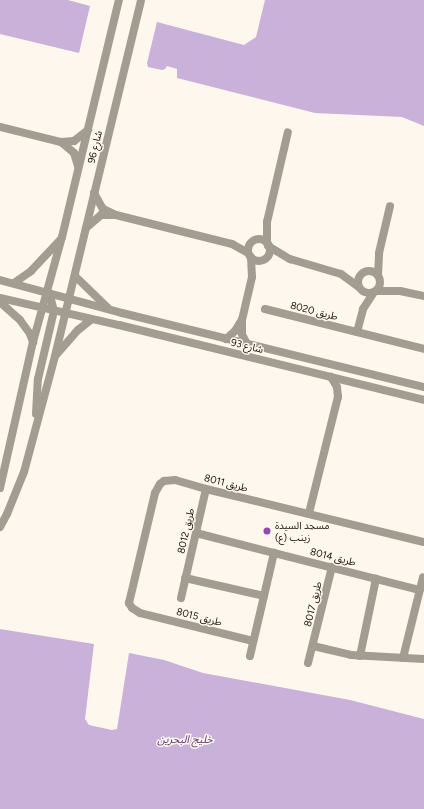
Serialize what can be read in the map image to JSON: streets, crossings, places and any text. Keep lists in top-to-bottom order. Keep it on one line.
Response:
{"streets":{"street":["شارع 96","طريق 8020","شارع 93","طريق 8011","طريق 8012","طريق 8014","طريق 8017","طريق 8015"]},"crossings":[["شارع 96","شارع 93"],["طريق 8011","طريق 8012"],["طريق 8011","طريق 8015"],["طريق 8012","طريق 8014"],["طريق 8014","طريق 8017"]],"water":["خليج البحرين"],"places":["مسجد السيدة زينب (ع)"]}
